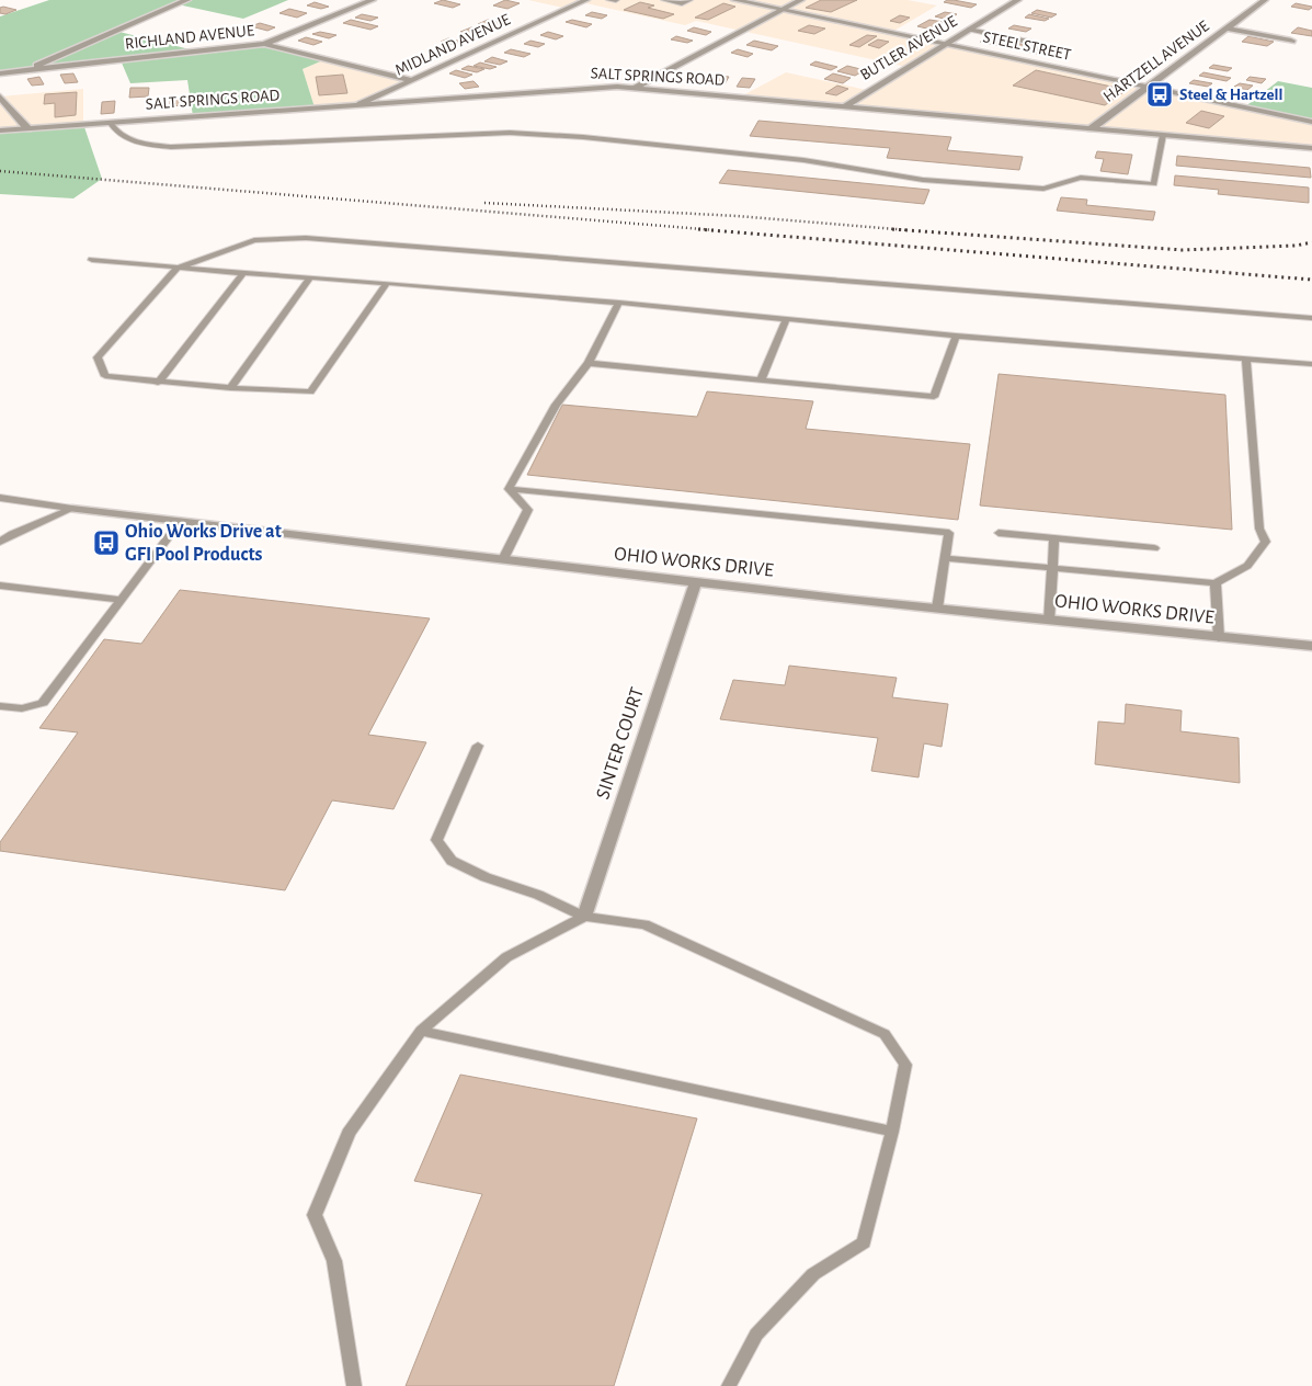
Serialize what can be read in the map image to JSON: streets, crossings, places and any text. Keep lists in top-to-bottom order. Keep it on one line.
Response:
{"streets":{"street":["RICHLAND AVENUE","MIDLAND AVENUE","STEEL STREET","BUTLER AVENUE","HARTZELL AVENUE","SALT SPRINGS ROAD","OHIO WORKS DRIVE","SINTER COURT"]},"crossings":[["RICHLAND AVENUE","MIDLAND AVENUE"],["MIDLAND AVENUE","SALT SPRINGS ROAD"],["STEEL STREET","BUTLER AVENUE"],["STEEL STREET","HARTZELL AVENUE"],["BUTLER AVENUE","SALT SPRINGS ROAD"],["HARTZELL AVENUE","SALT SPRINGS ROAD"],["OHIO WORKS DRIVE","SINTER COURT"]],"places":{"bus stop":["Steel & Hartzell","Ohio Works Drive at GFI Pool Products"]}}
